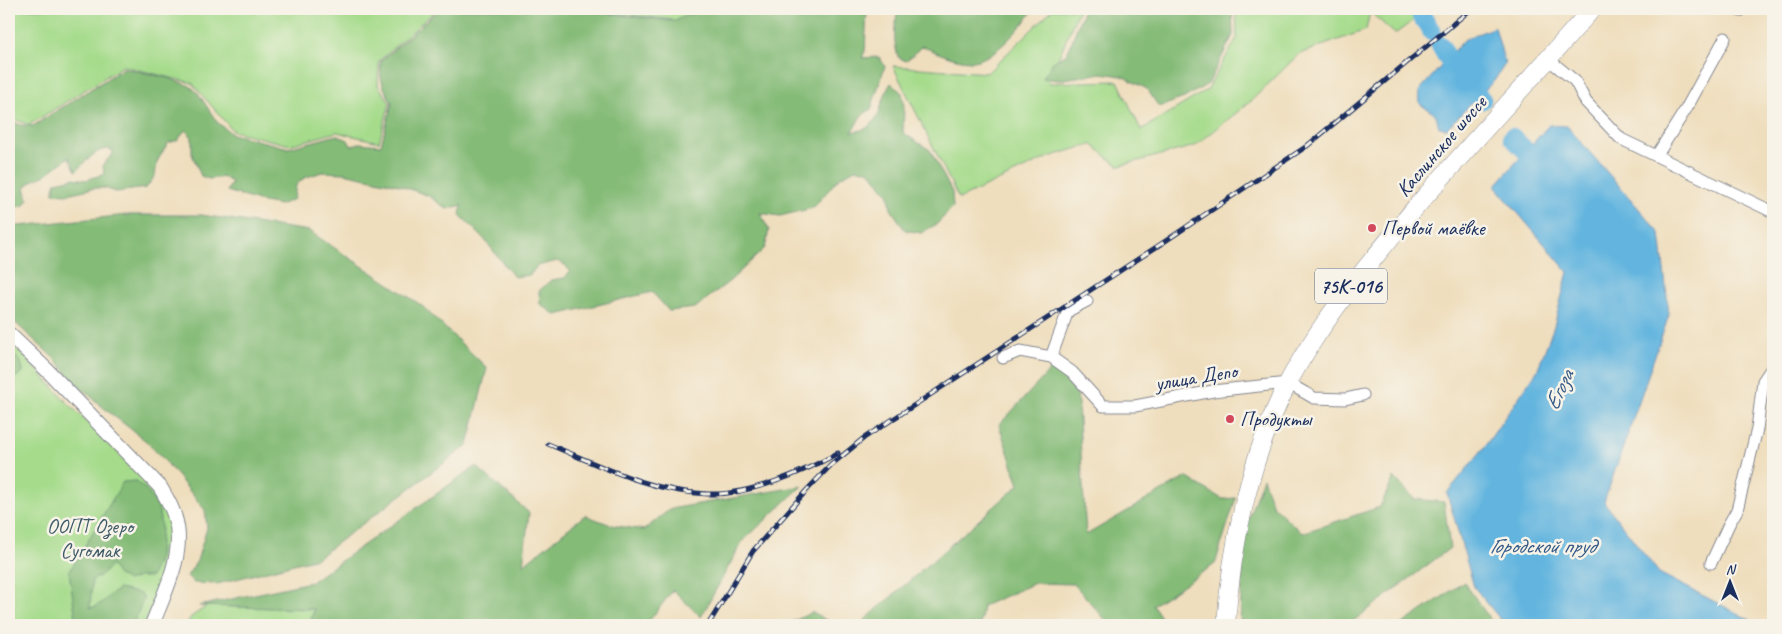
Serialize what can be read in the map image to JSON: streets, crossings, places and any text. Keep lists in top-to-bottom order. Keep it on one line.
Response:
{"streets":{"main road":["Каслинское шоссе","75К-016"],"street":["улица Депо"]},"crossings":[["Каслинское шоссе","улица Депо"]],"water":["Егоза","Городской пруд"],"parks":["ООПТ Озеро Сугомак"],"places":["Первой маёвке","Продукты"],"north":"top"}
